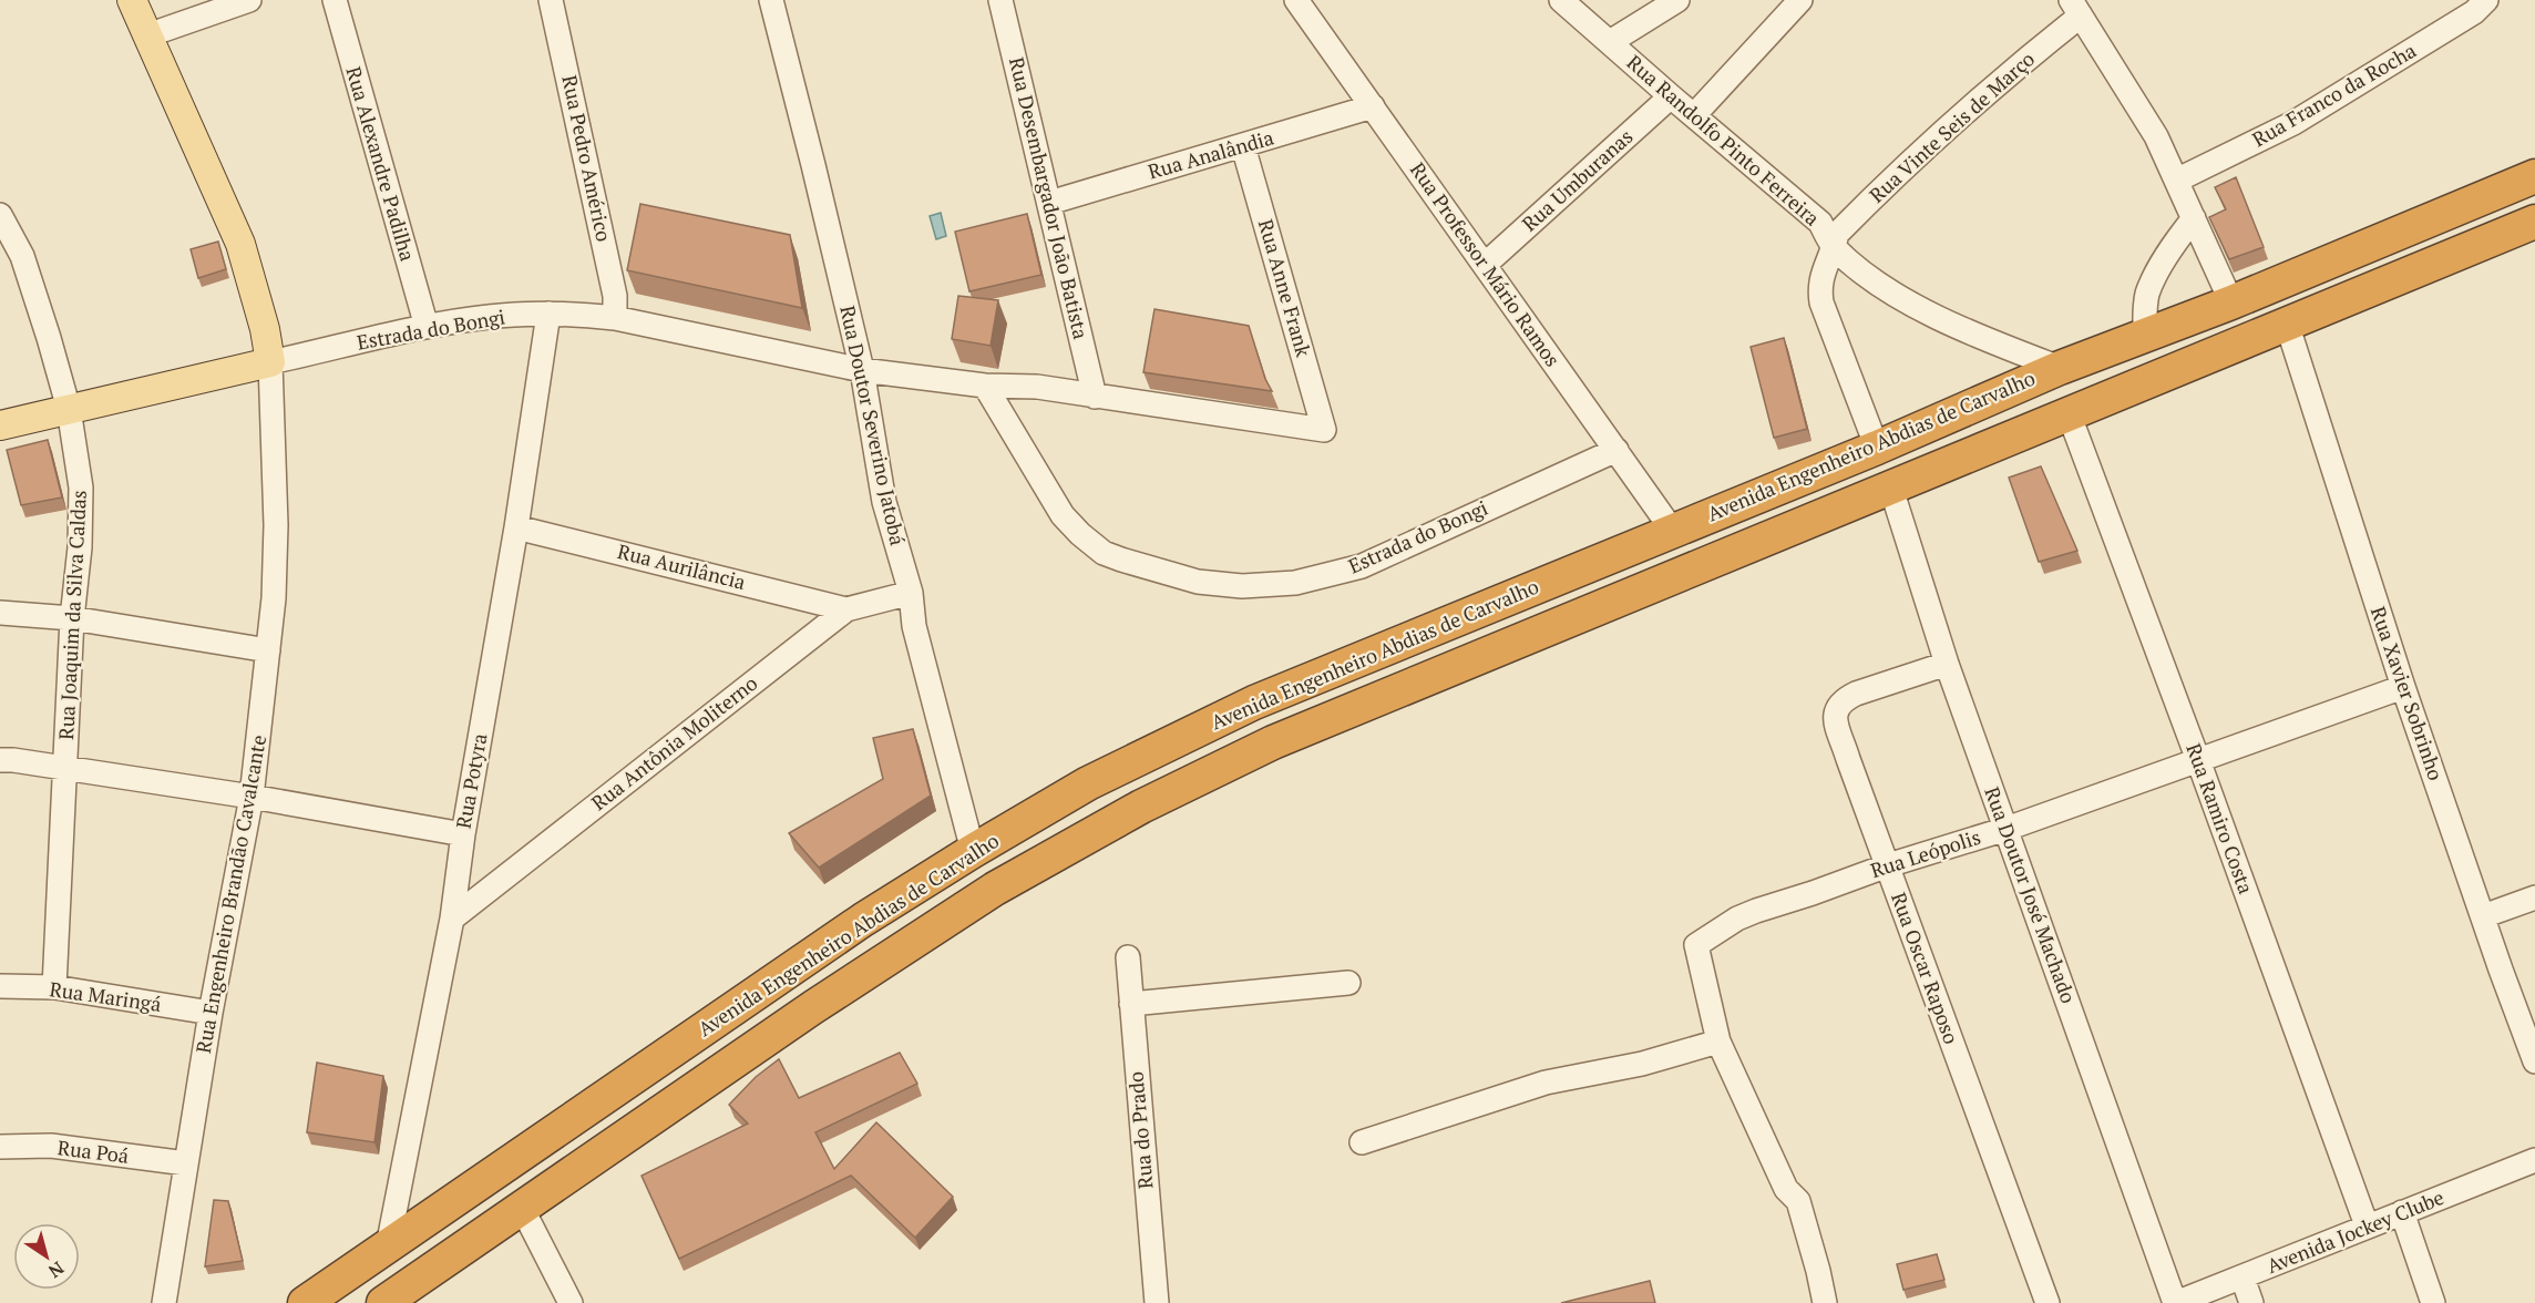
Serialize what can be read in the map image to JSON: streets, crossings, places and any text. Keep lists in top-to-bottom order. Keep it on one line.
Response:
{"streets":{"highway":["Avenida Engenheiro Abdias de Carvalho"],"main road":["Estrada do Bongi"],"street":["Rua Franco da Rocha","Rua Vinte Seis de Março","Rua Randolfo Pinto Ferreira","Rua Analândia","Rua Pedro Américo","Rua Alexandre Padilha","Rua Umburanas","Rua Desembargador João Batista","Rua Professor Mário Ramos","Rua Anne Frank","Rua Doutor Severino Jatobá","Rua Aurilância","Rua Joaquim da Silva Caldas","Rua Xavier Sobrinho","Rua Antônia Moliterno","Rua Potyra","Rua Ramiro Costa","Rua Leópolis","Rua Engenheiro Brandão Cavalcante","Rua Doutor José Machado","Rua Oscar Raposo","Rua Maringá","Rua do Prado","Rua Poá","Avenida Jockey Clube"]},"crossings":[["Rua Vinte Seis de Março","Rua Randolfo Pinto Ferreira"],["Rua Vinte Seis de Março","Avenida Engenheiro Abdias de Carvalho"],["Rua Randolfo Pinto Ferreira","Rua Umburanas"],["Rua Randolfo Pinto Ferreira","Avenida Engenheiro Abdias de Carvalho"],["Rua Analândia","Rua Desembargador João Batista"],["Rua Analândia","Rua Professor Mário Ramos"],["Rua Analândia","Rua Anne Frank"],["Rua Pedro Américo","Estrada do Bongi"],["Rua Alexandre Padilha","Estrada do Bongi"],["Rua Umburanas","Rua Professor Mário Ramos"],["Rua Desembargador João Batista","Estrada do Bongi"],["Rua Professor Mário Ramos","Estrada do Bongi"],["Rua Professor Mário Ramos","Avenida Engenheiro Abdias de Carvalho"],["Rua Anne Frank","Estrada do Bongi"],["Estrada do Bongi","Rua Doutor Severino Jatobá"],["Estrada do Bongi","Rua Joaquim da Silva Caldas"],["Estrada do Bongi","Rua Potyra"],["Estrada do Bongi","Rua Engenheiro Brandão Cavalcante"],["Rua Doutor Severino Jatobá","Avenida Engenheiro Abdias de Carvalho"],["Rua Doutor Severino Jatobá","Rua Antônia Moliterno"],["Avenida Engenheiro Abdias de Carvalho","Rua Xavier Sobrinho"],["Avenida Engenheiro Abdias de Carvalho","Rua Potyra"],["Avenida Engenheiro Abdias de Carvalho","Rua Ramiro Costa"],["Avenida Engenheiro Abdias de Carvalho","Rua Doutor José Machado"],["Rua Aurilância","Rua Antônia Moliterno"],["Rua Aurilância","Rua Potyra"],["Rua Joaquim da Silva Caldas","Rua Maringá"],["Rua Xavier Sobrinho","Rua Leópolis"],["Rua Antônia Moliterno","Rua Potyra"],["Rua Ramiro Costa","Rua Leópolis"],["Rua Ramiro Costa","Avenida Jockey Clube"],["Rua Leópolis","Rua Doutor José Machado"],["Rua Leópolis","Rua Oscar Raposo"],["Rua Engenheiro Brandão Cavalcante","Rua Maringá"],["Rua Engenheiro Brandão Cavalcante","Rua Poá"],["Rua Doutor José Machado","Rua Oscar Raposo"],["Rua Doutor José Machado","Avenida Jockey Clube"]],"north":"bottom right"}
